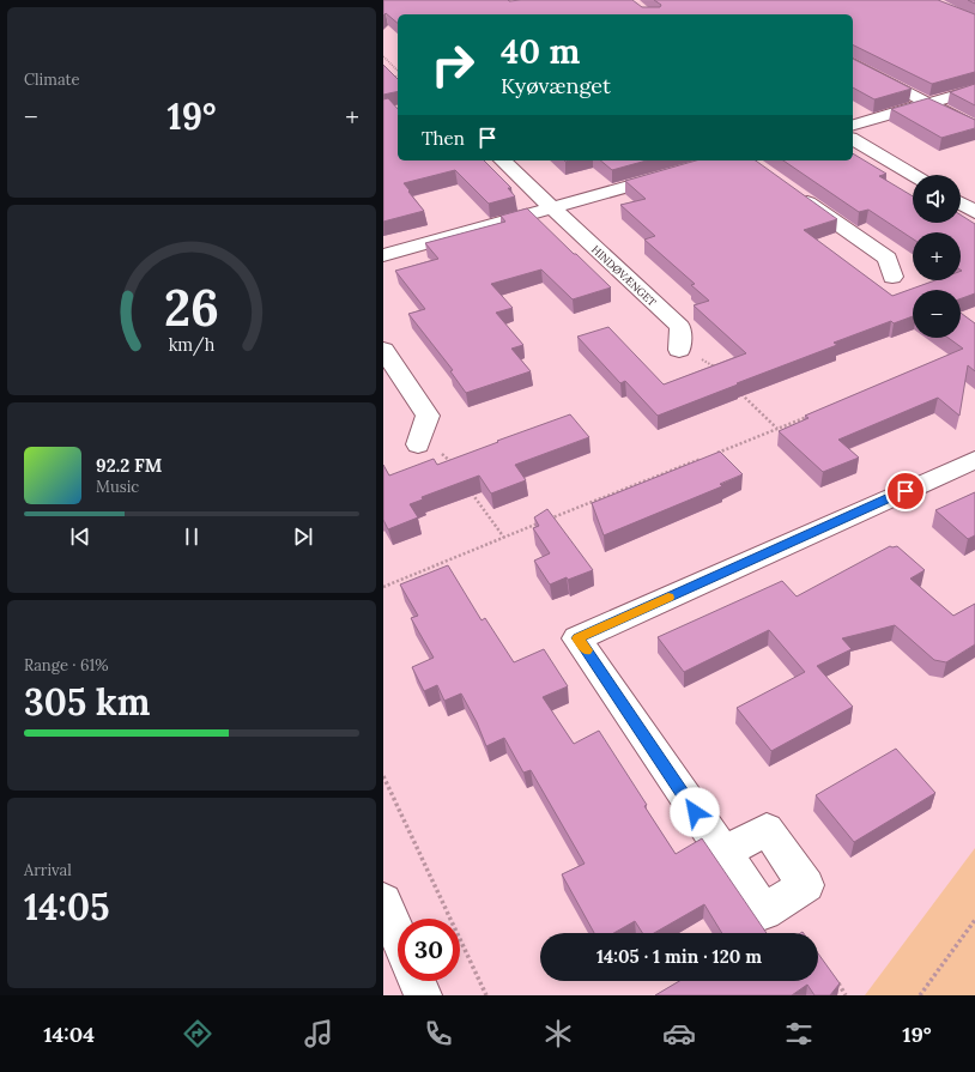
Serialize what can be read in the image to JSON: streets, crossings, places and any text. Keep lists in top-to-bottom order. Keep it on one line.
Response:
{"streets":{"street":["HINDØVÆNGET"]},"page":{"tile":["Climate",["Range · 61%","305 km"],["Arrival","14:05"]],"turn":["40 m","Kyøvænget"],"heat":["−","19°","+"],"then":"Then","map_buttons":["+","−"],"song":["92.2 FM","Music"],"limit":"30","trip":"14:05 · 1 min · 120 m","tabs":["14:04","19°"],"gauge":["26","km/h"]}}
